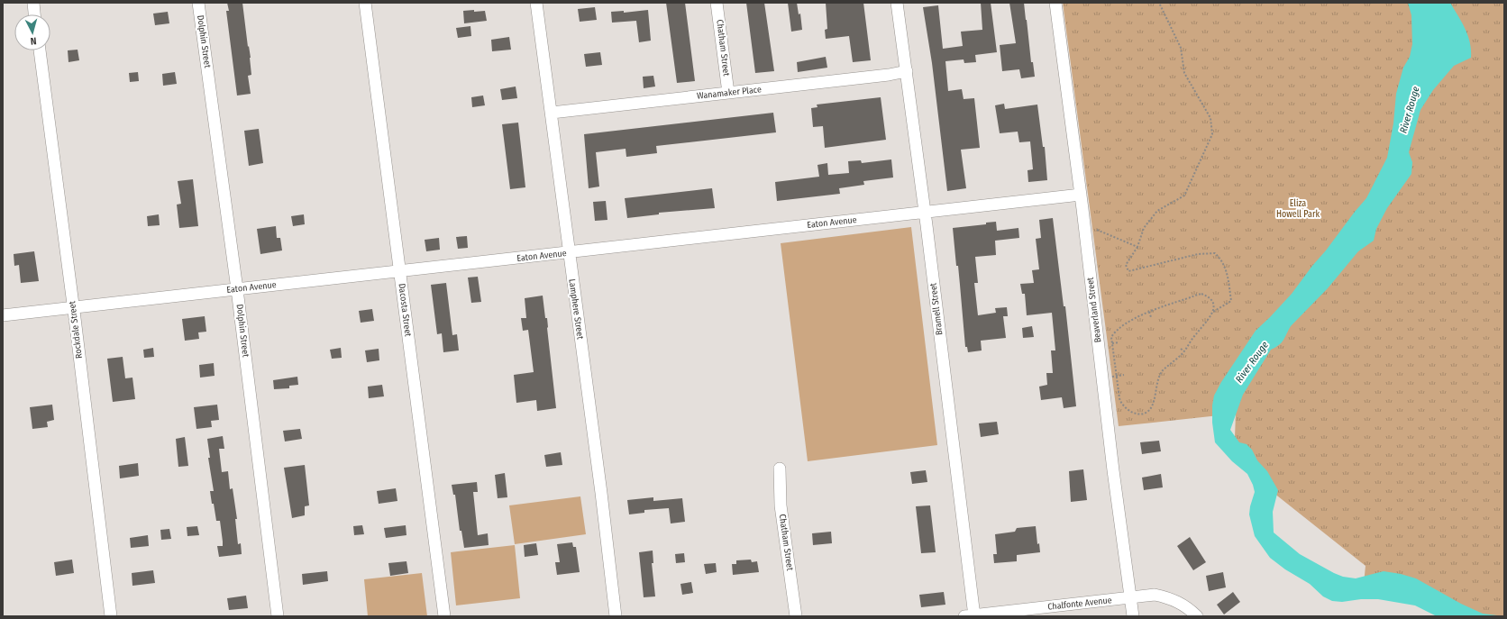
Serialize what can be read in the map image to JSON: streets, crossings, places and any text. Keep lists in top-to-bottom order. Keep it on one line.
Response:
{"streets":{"street":["Dolphin Street","Chatham Street","Wanamaker Place","Eaton Avenue","Lamphere Street","Bramell Street","Dacosta Street","Beaverland Street","Rockdale Street","Chalfonte Avenue"]},"crossings":[["Dolphin Street","Eaton Avenue"],["Chatham Street","Wanamaker Place"],["Wanamaker Place","Lamphere Street"],["Wanamaker Place","Bramell Street"],["Eaton Avenue","Lamphere Street"],["Eaton Avenue","Bramell Street"],["Eaton Avenue","Dacosta Street"],["Eaton Avenue","Beaverland Street"],["Eaton Avenue","Rockdale Street"],["Bramell Street","Chalfonte Avenue"],["Beaverland Street","Chalfonte Avenue"]],"water":["River Rouge"],"parks":["Eliza Howell Park"],"north":"bottom"}
